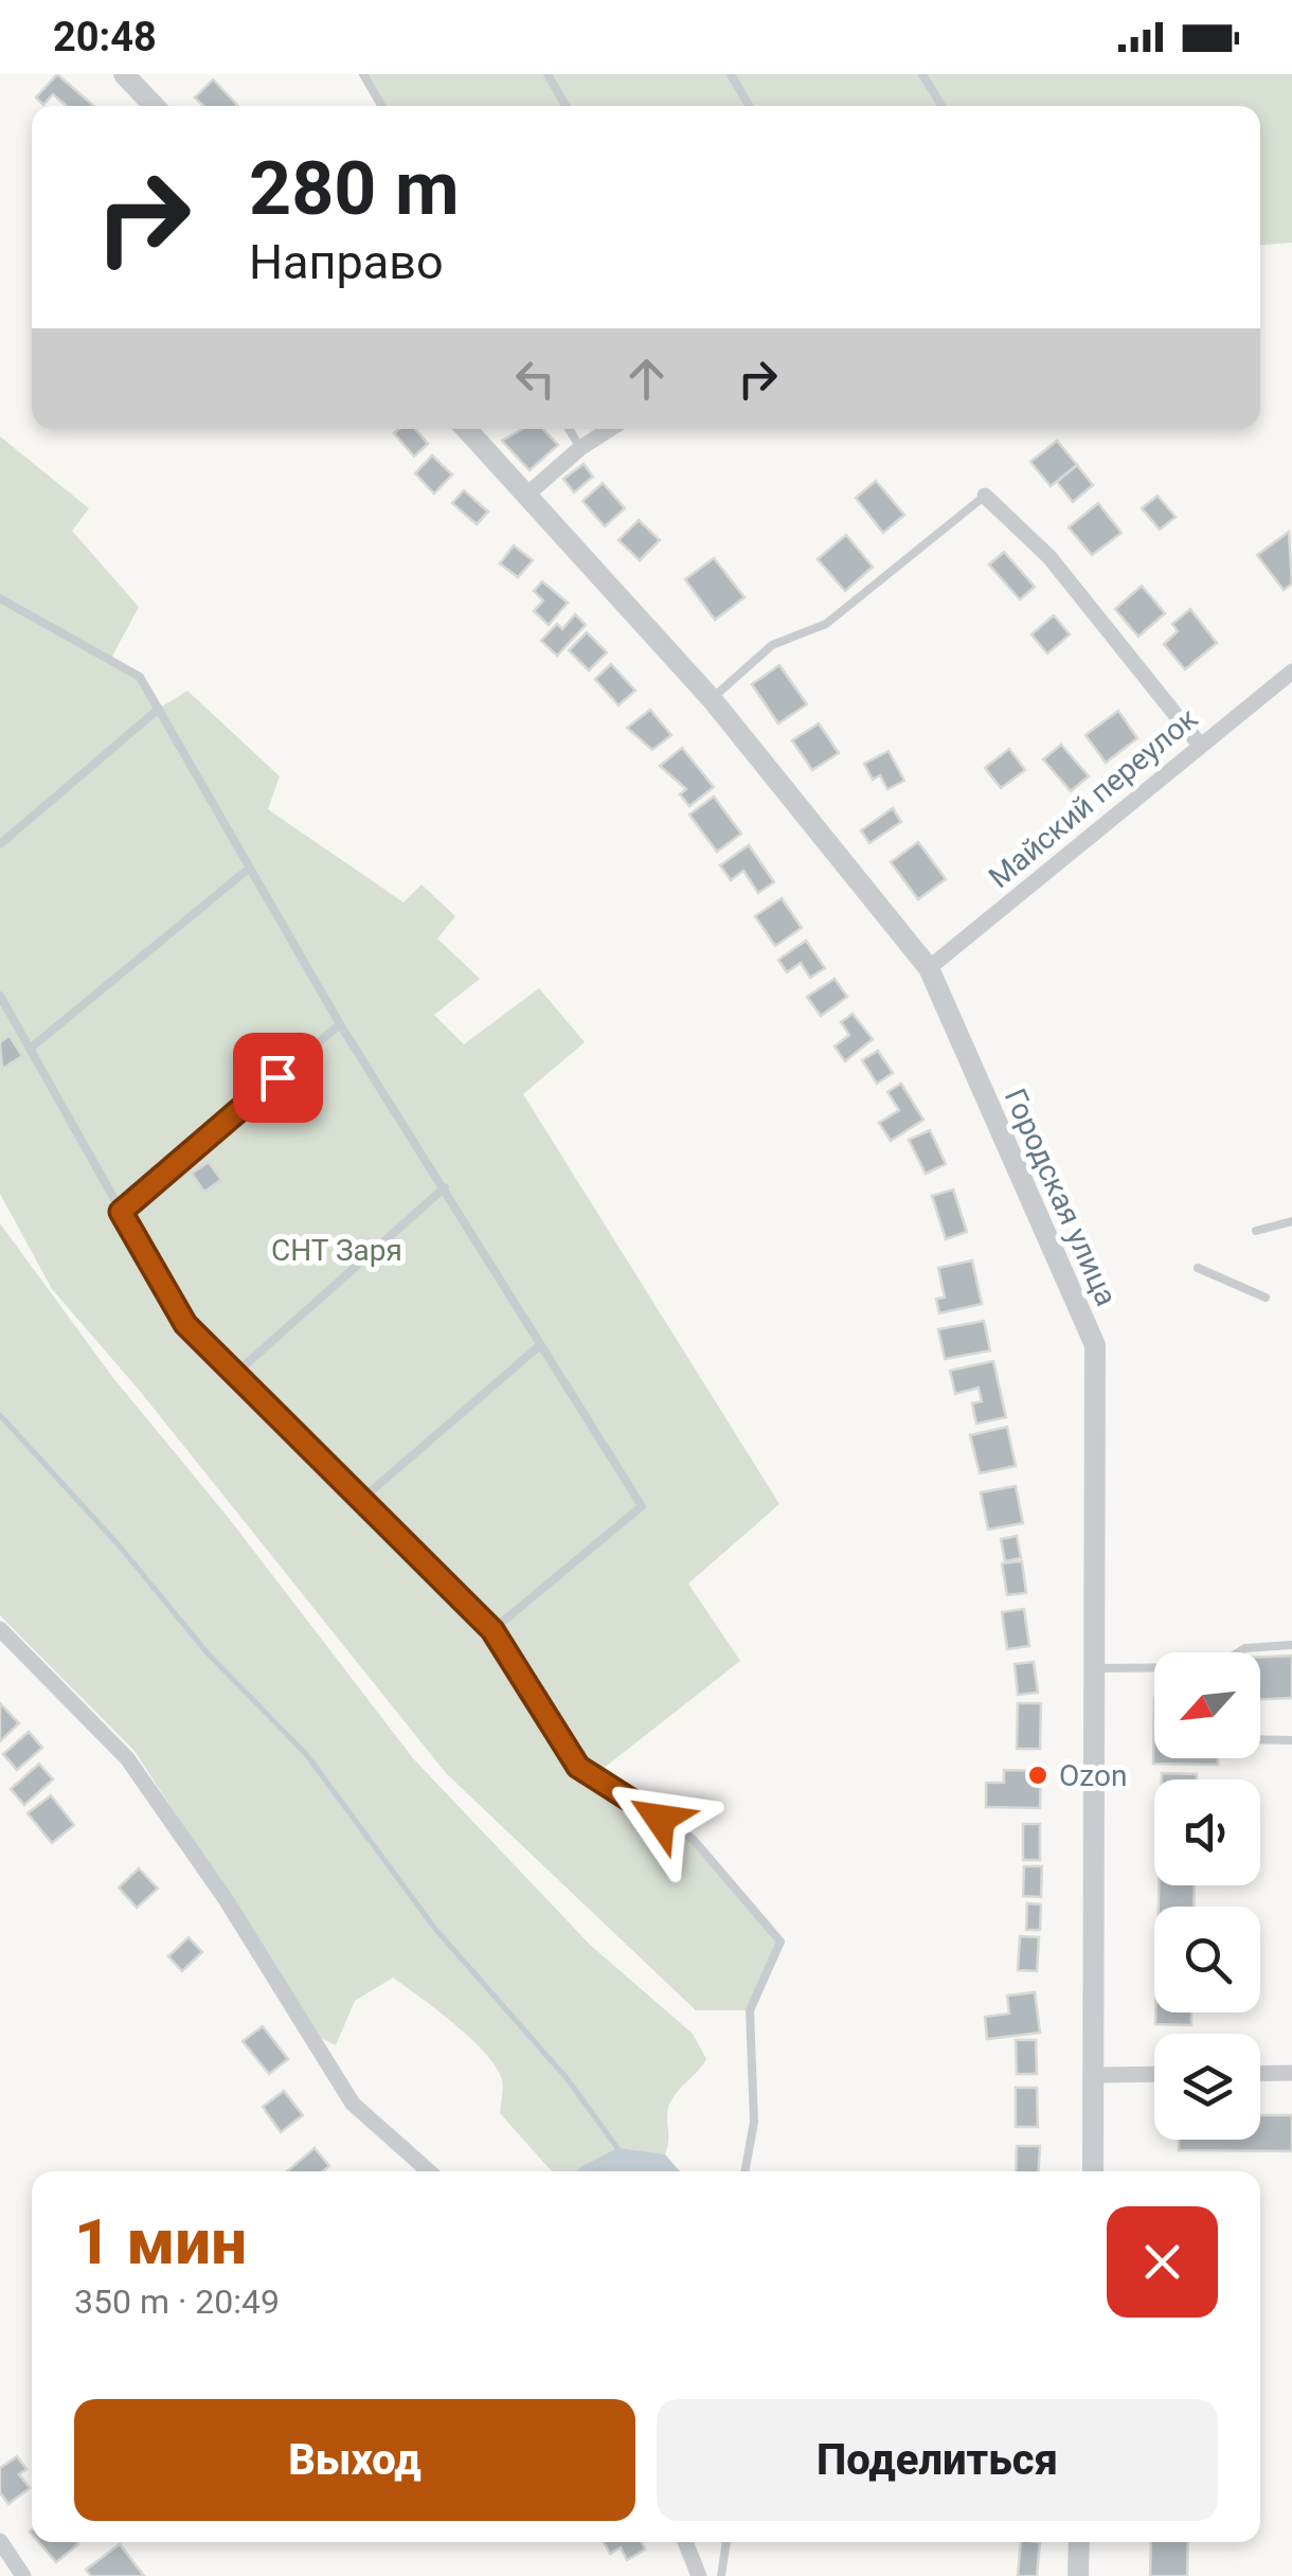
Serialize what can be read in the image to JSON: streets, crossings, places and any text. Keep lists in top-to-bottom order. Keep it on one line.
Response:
{"streets":{"street":["Майский переулок","Городская улица"]},"crossings":[["Майский переулок","Городская улица"]],"parks":["СНТ Заря"],"places":["Ozon"],"north":"bottom left","page":{"status":"20:48","turn":["280 m","Направо"],"heading":["1 мин","350 m · 20:49"],"buttons":["Выход","Поделиться"]}}
